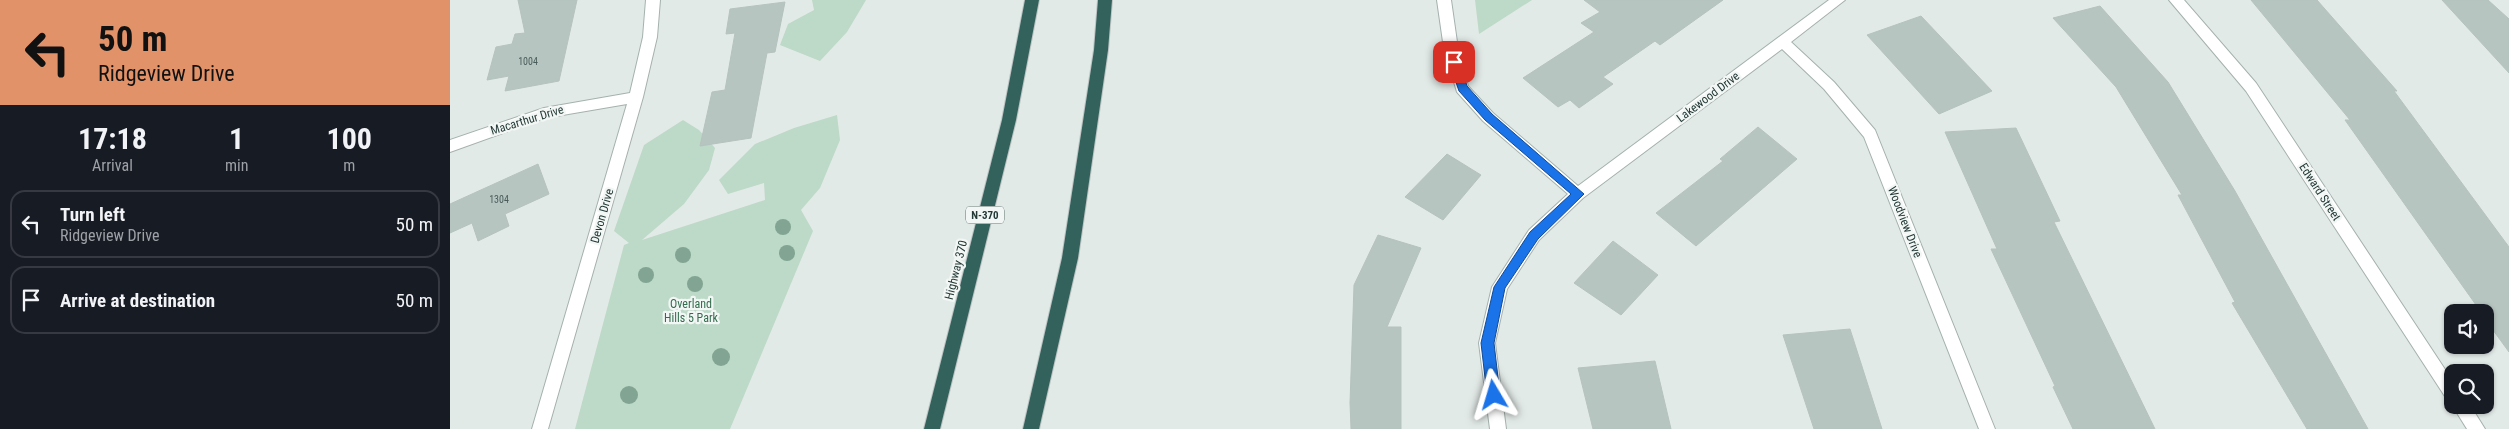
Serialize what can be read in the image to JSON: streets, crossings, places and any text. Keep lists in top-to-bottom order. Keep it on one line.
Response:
{"streets":{"highway":["N-370","Highway 370"],"street":["Lakewood Drive","Macarthur Drive","Edward Street","Devon Drive","Woodview Drive"]},"crossings":[["Lakewood Drive","Woodview Drive"],["Macarthur Drive","Devon Drive"]],"parks":["Overland Hills 5 Park"],"house_numbers":["1004","1304"],"page":{"turn":["50 m","Ridgeview Drive"],"eta":["17:18","Arrival","1","min","100","m"],"list":[{"name":"Turn left","note":"Ridgeview Drive","value":"50 m"},{"name":"Arrive at destination","value":"50 m"}]}}
